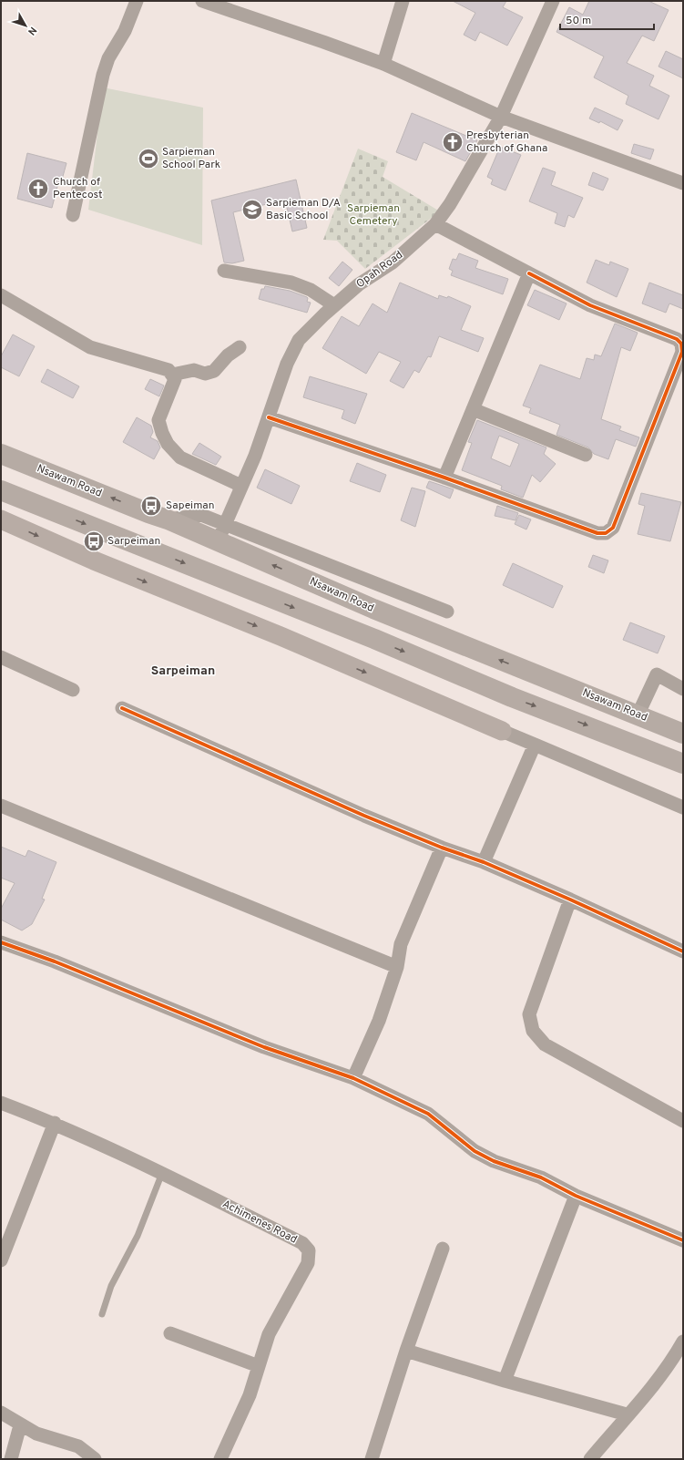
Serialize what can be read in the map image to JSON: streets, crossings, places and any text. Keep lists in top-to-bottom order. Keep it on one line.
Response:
{"streets":{"highway":["Nsawam Road"],"street":["Opah Road","Achimenes Road"]},"crossings":[["Opah Road","Nsawam Road"]],"districts":["Sarpeiman"],"parks":["Sarpieman Cemetery"],"places":{"church":["Presbyterian Church of Ghana","Church of Pentecost"],"sports":["Sarpieman School Park"],"school or university":["Sarpieman D/A Basic School"],"bus stop":["Sapeiman","Sarpeiman"]},"scale_bar":"50 m","north":"bottom right"}
